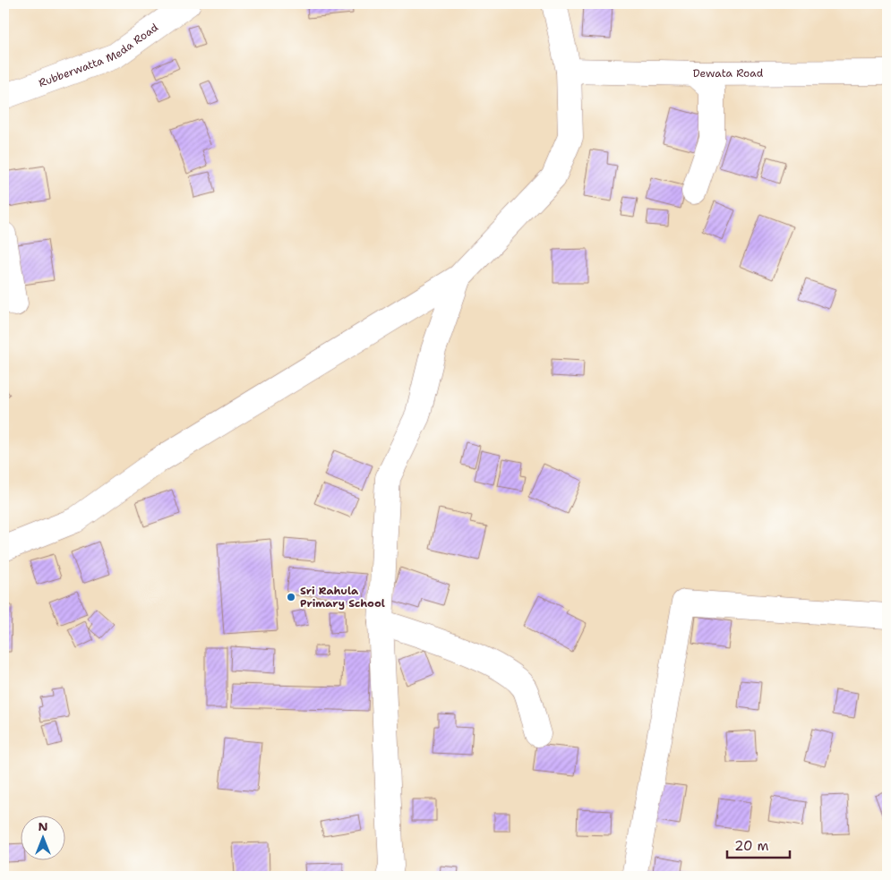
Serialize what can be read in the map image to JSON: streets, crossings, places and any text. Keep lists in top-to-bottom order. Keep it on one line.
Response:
{"streets":{"street":["Rubberwatta Meda Road","Dewata Road"]},"places":["Sri Rahula Primary School"],"scale_bar":"20 m","north":"top"}
